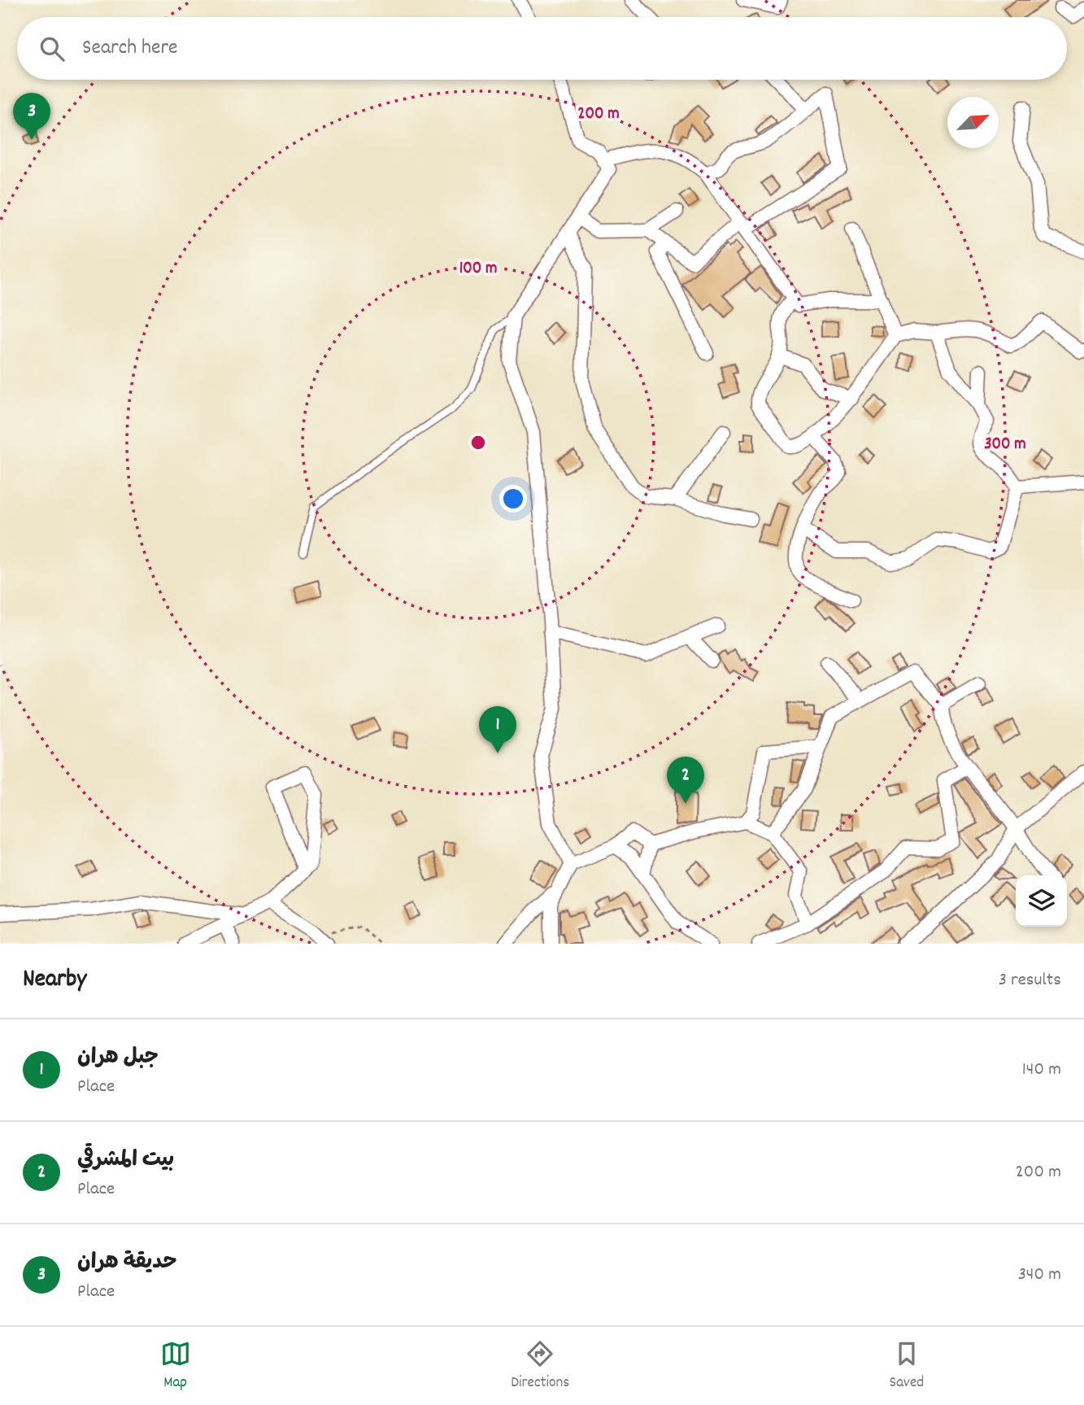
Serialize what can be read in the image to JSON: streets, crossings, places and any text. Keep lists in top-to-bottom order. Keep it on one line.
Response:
{"north":"top right","page":{"search":"Search here","pins":["3","1","2"],"heading":["Nearby","3 results"],"list":[{"mark":"1","name":"جبل هران","note":"Place","value":"140 m"},{"mark":"2","name":"بيت المشرقي","note":"Place","value":"200 m"},{"mark":"3","name":"حديقة هران","note":"Place","value":"340 m"}],"nav":["Map","Directions","Saved"]},"rings":["200 m","100 m","300 m"]}
